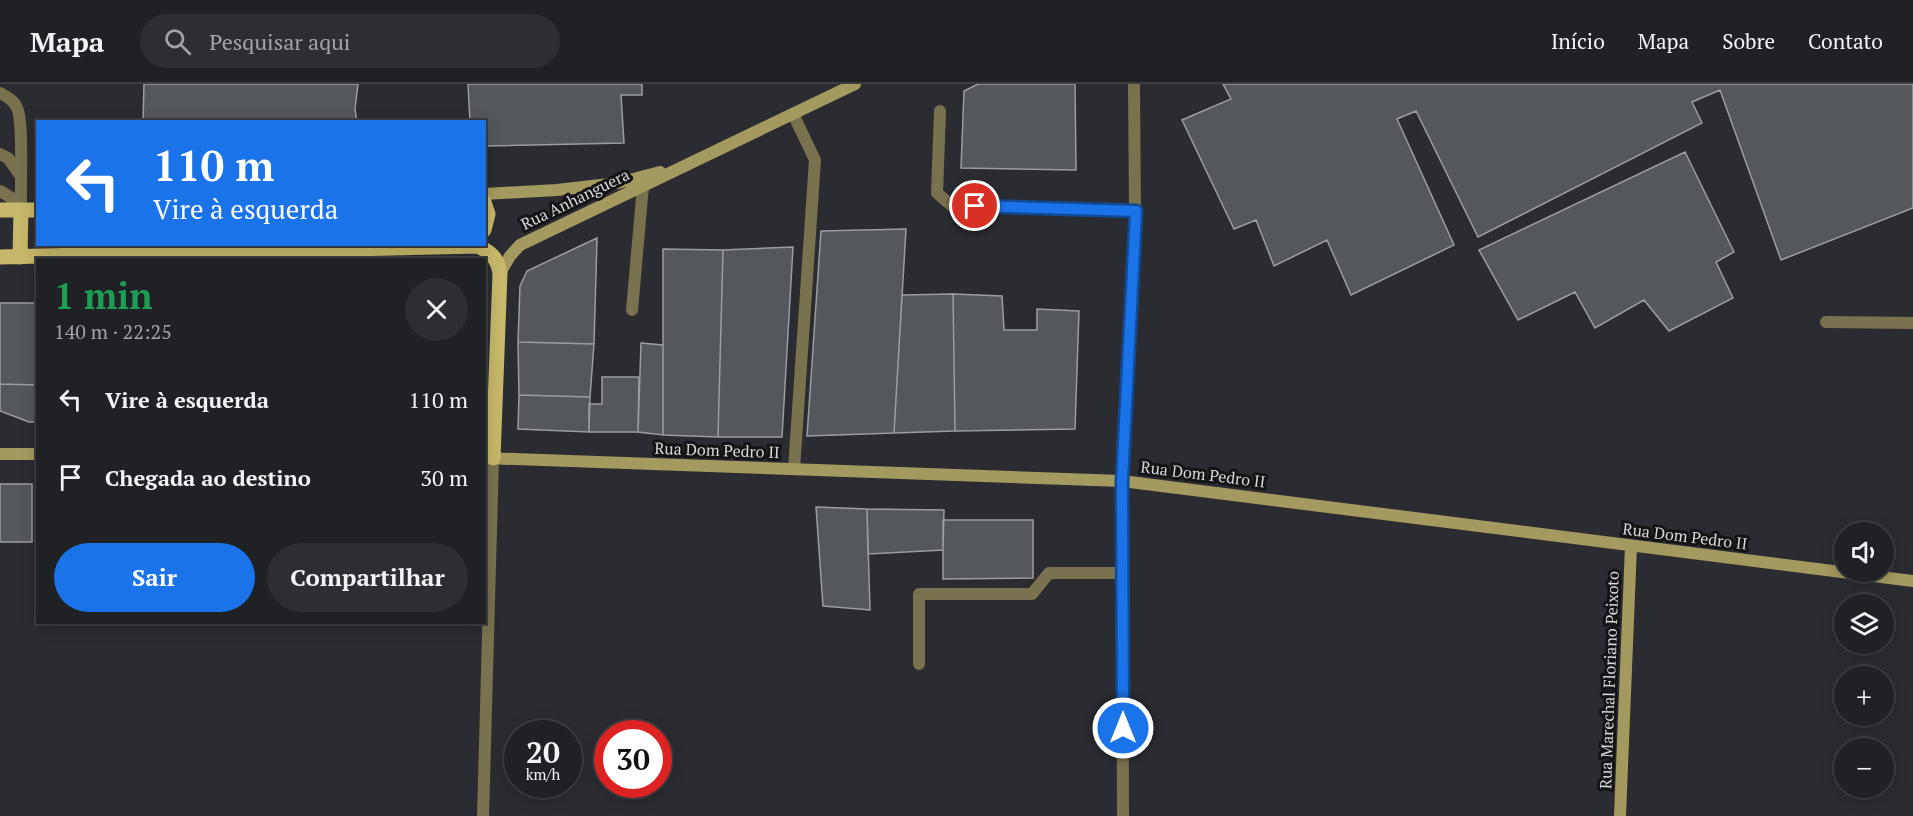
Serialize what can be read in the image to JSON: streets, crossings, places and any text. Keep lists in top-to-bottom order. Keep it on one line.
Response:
{"streets":{"main road":["Rua Anhanguera","Rua Dom Pedro II","Rua Marechal Floriano Peixoto"]},"crossings":[["Rua Dom Pedro II","Rua Marechal Floriano Peixoto"]],"page":{"header":"Mapa","search":"Pesquisar aqui","nav":["Início","Mapa","Sobre","Contato"],"turn":["110 m","Vire à esquerda"],"heading":["1 min","140 m · 22:25"],"list":[{"name":"Vire à esquerda","value":"110 m"},{"name":"Chegada ao destino","value":"30 m"}],"map_buttons":["+","−"],"buttons":["Sair","Compartilhar"],"speed":"20 km/h","limit":"30"}}
